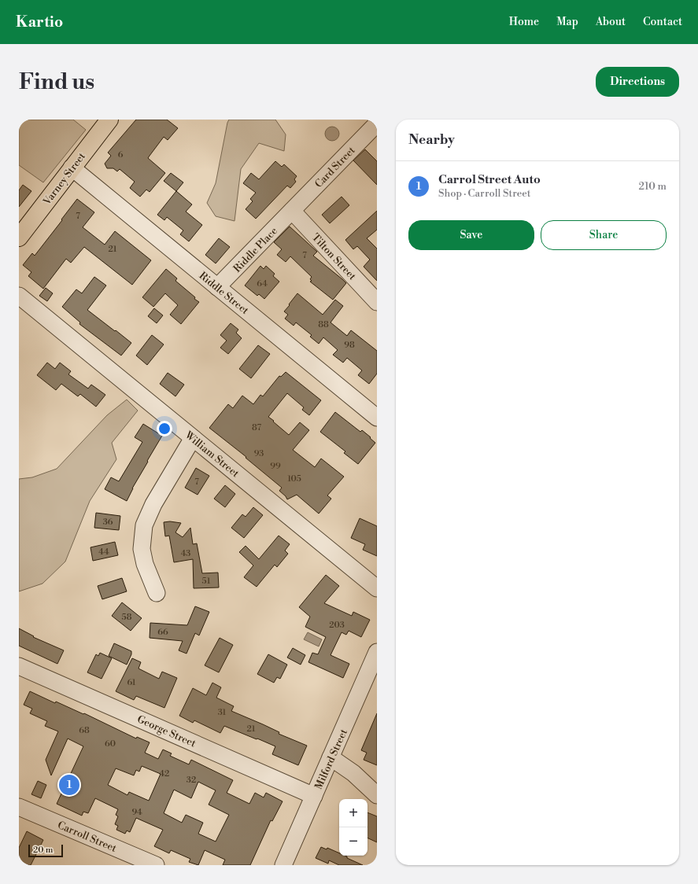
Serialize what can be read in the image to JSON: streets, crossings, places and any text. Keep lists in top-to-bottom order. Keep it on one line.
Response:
{"streets":{"main road":["Varney Street"],"street":["Card Street","Riddle Place","Tilton Street","Riddle Street","William Street","George Street","Milford Street","Carroll Street"]},"crossings":[["Card Street","Riddle Place"],["Card Street","Tilton Street"],["Varney Street","Riddle Street"],["Riddle Place","Tilton Street"],["Riddle Place","Riddle Street"],["George Street","Milford Street"]],"house_numbers":["6","7","21","7","64","88","98","87","93","99","105","7","36","44","43","51","58","203","66","61","31","21","68","60","42","32","94"],"scale_bar":"20 m","page":{"header":"Kartio","nav":["Home","Map","About","Contact"],"buttons":["Directions",["Save","Share"]],"title":"Find us","heading":"Nearby","list":[{"mark":"1","name":"Carrol Street Auto","note":"Shop · Carroll Street","value":"210 m"}],"pins":"1","map_buttons":["+","−"],"scale":"20 m"}}
